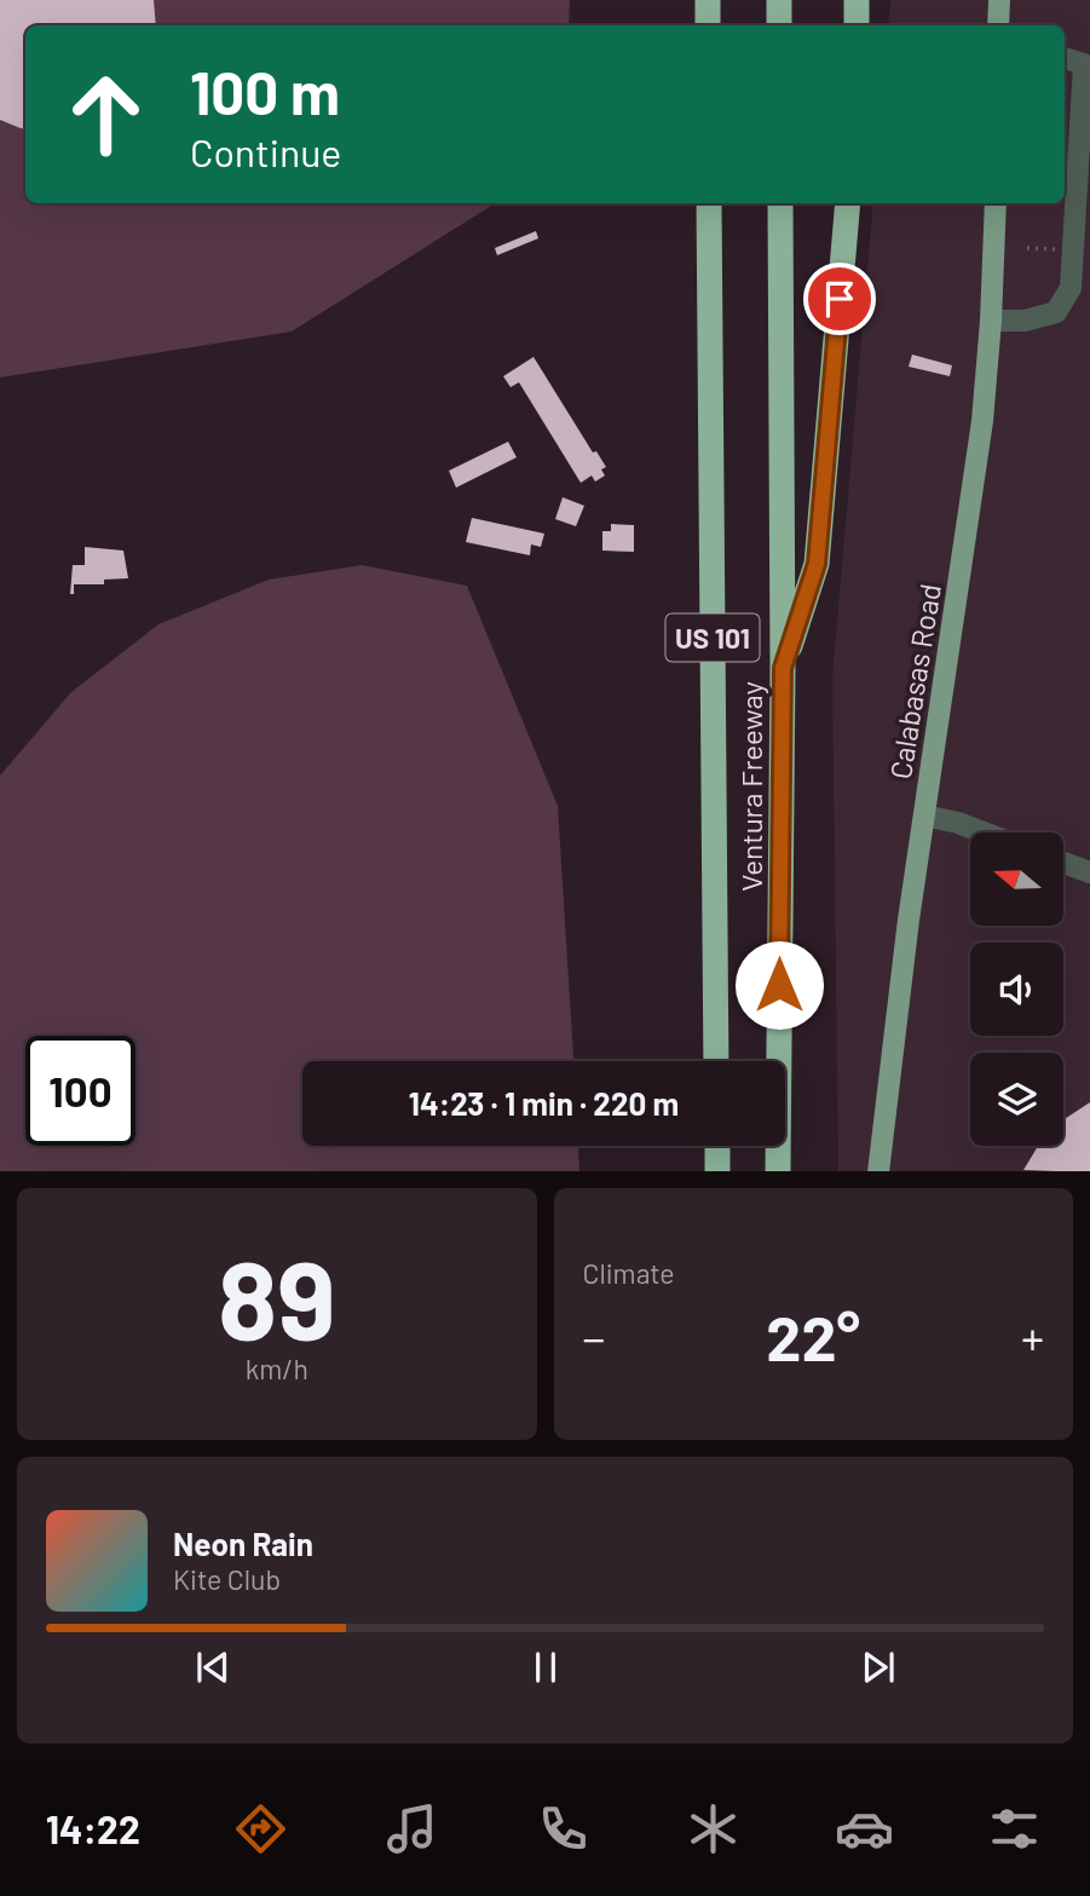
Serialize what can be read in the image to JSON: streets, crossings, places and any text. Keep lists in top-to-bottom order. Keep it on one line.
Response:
{"streets":{"highway":["US 101","Ventura Freeway"],"main road":["Calabasas Road"]},"north":"left","page":{"turn":["100 m","Continue"],"limit":"100","trip":"14:23 · 1 min · 220 m","tile":[["89","km/h"],"Climate"],"heat":["−","22°","+"],"song":["Neon Rain","Kite Club"],"tabs":"14:22"}}
